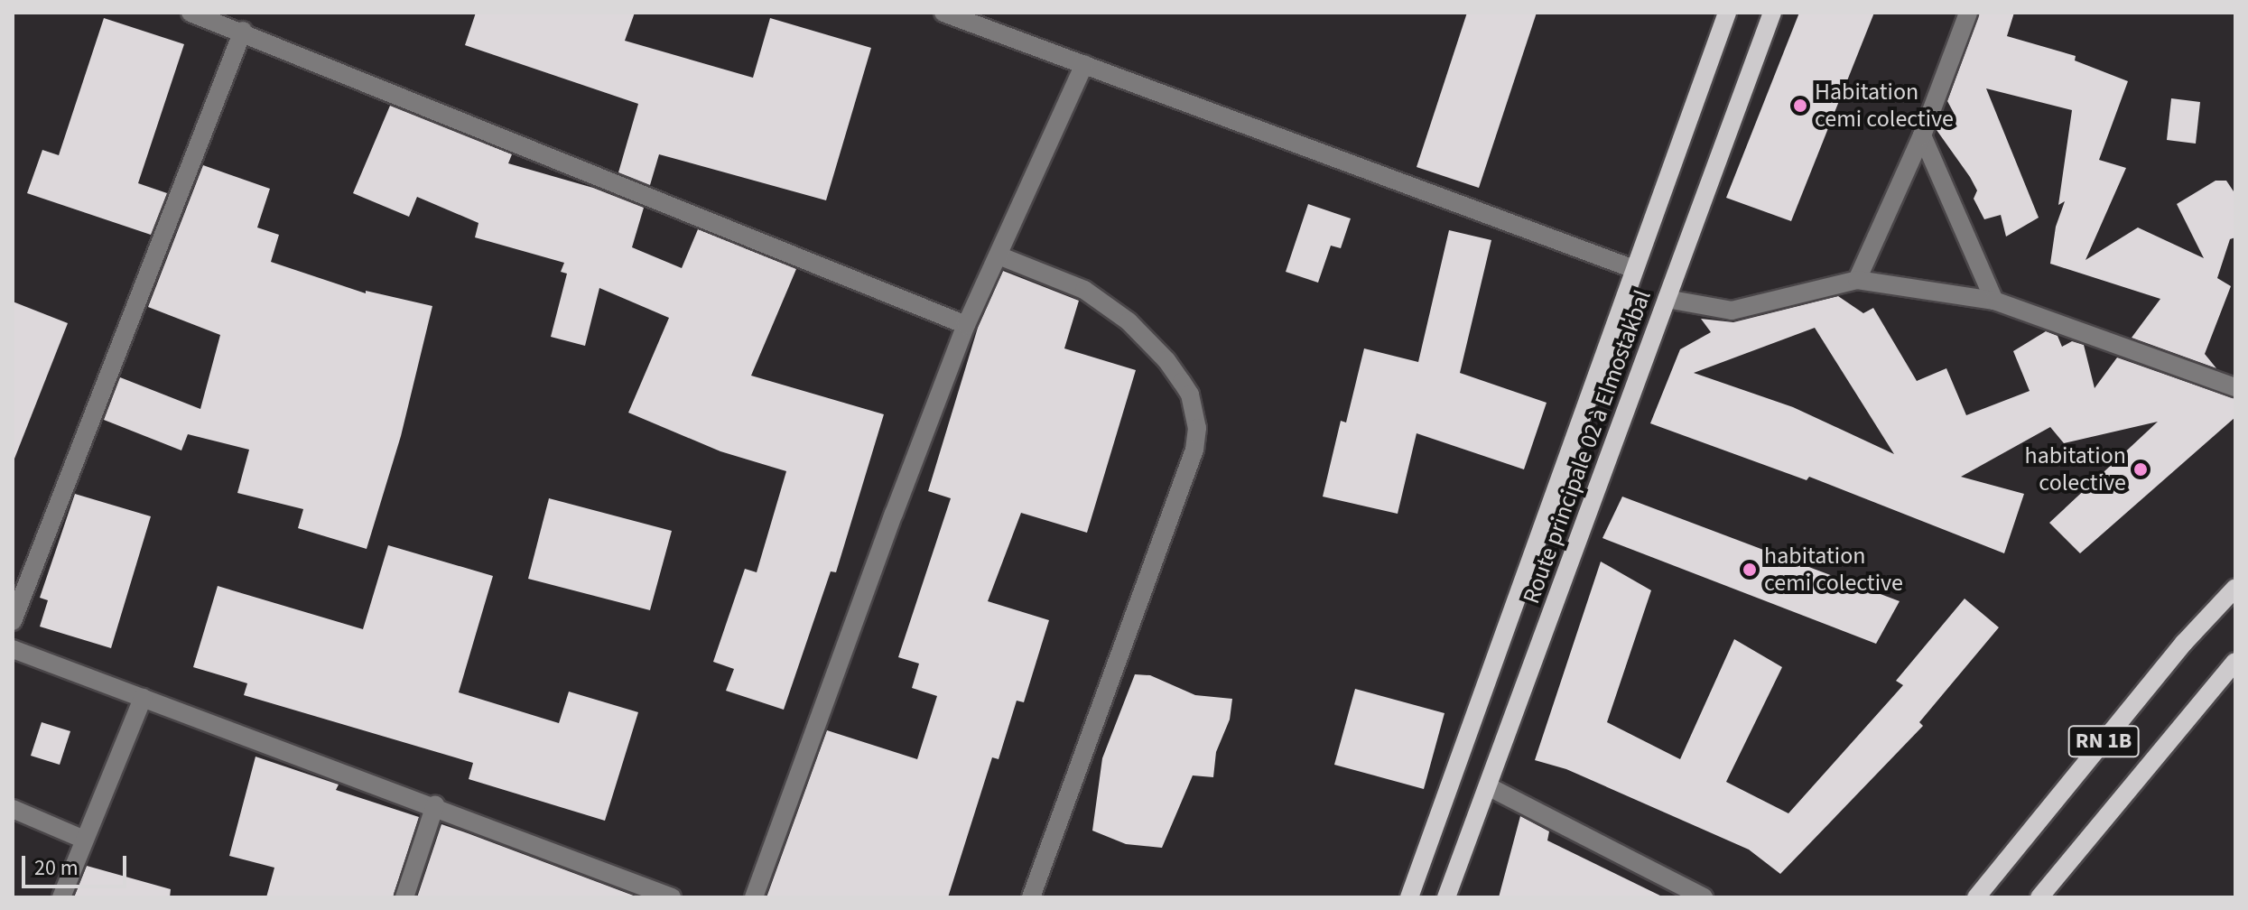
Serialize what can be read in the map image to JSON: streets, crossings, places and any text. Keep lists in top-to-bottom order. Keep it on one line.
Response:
{"streets":{"main road":["Route principale 02 à Elmostakbal","RN 1B"]},"places":["Habitation cemi colective","habitation colective","habitation cemi colective"],"scale_bar":"20 m"}
